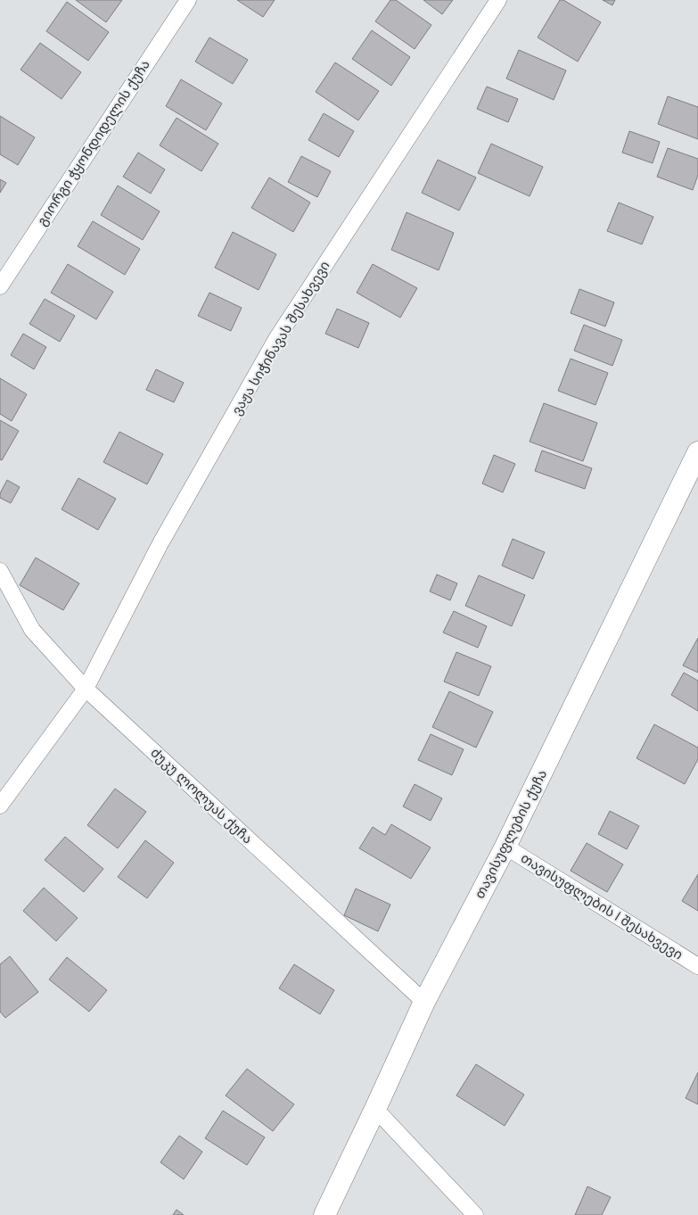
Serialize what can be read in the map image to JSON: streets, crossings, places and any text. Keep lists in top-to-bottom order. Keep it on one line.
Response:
{"streets":{"main road":["თავისუფლების ქუჩა"],"street":["გიორგი ჭყონდიდელის ქუჩა","ვაჟა სიჭინავას შესახვევი","ძუკუ ლოლუას ქუჩა","თავისუფლების I შესახვევი"]},"crossings":[["ვაჟა სიჭინავას შესახვევი","ძუკუ ლოლუას ქუჩა"],["ძუკუ ლოლუას ქუჩა","თავისუფლების ქუჩა"],["თავისუფლების ქუჩა","თავისუფლების I შესახვევი"]]}
